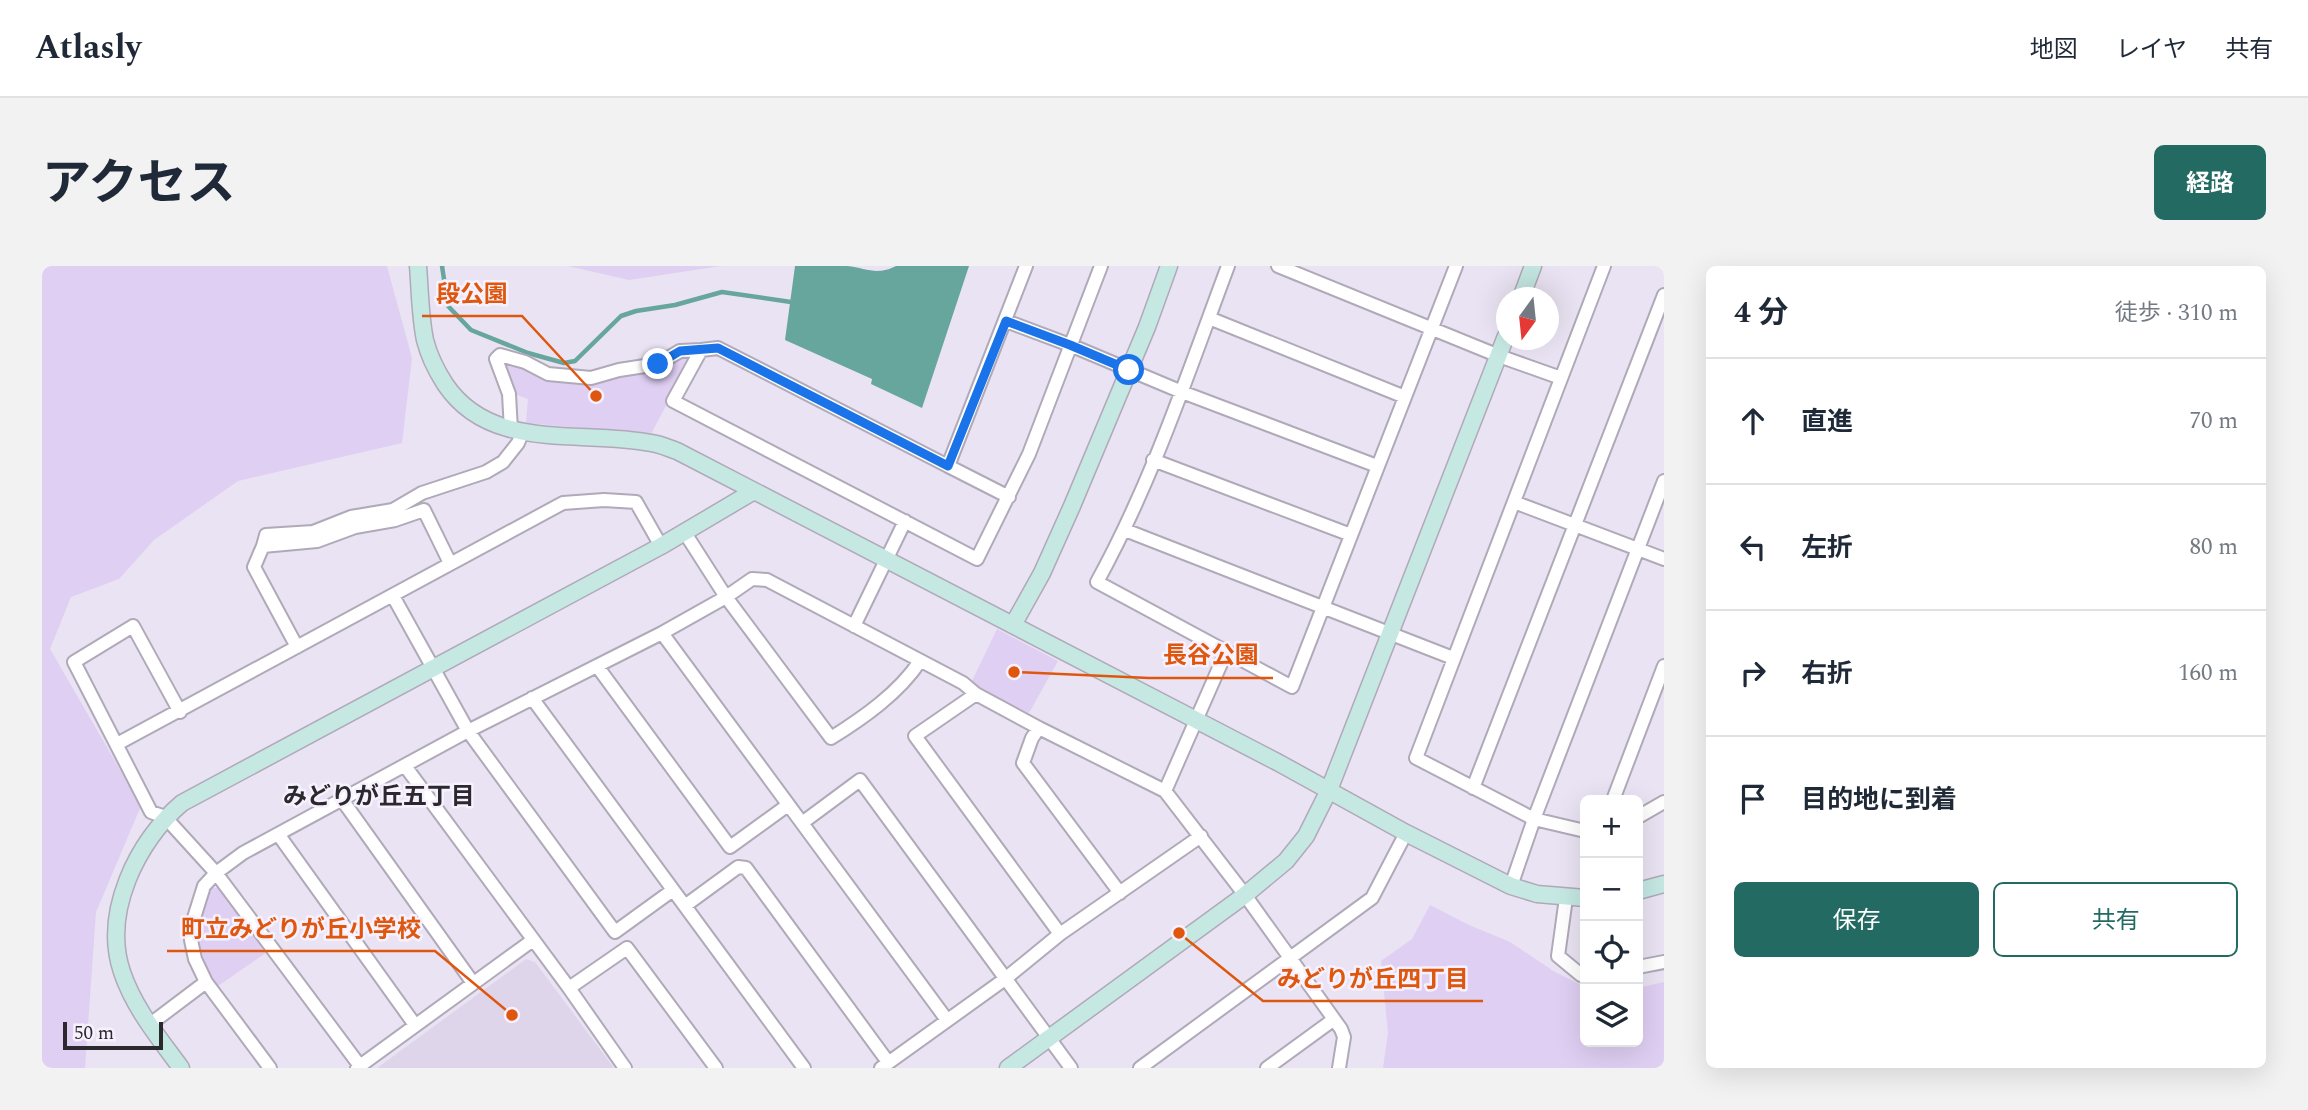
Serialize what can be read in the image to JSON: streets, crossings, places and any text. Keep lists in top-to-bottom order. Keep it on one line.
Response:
{"districts":["みどりが丘五丁目"],"places":["段公園","長谷公園","みどりが丘四丁目","町立みどりが丘小学校"],"scale_bar":"50 m","north":"bottom","page":{"header":"Atlasly","nav":["地図","レイヤ","共有"],"title":"アクセス","buttons":["経路",["保存","共有"]],"heading":["4 分","徒歩 · 310 m"],"list":[["直進","70 m"],["左折","80 m"],["右折","160 m"],"目的地に到着"],"map_buttons":["+","−"],"scale":"50 m"}}
